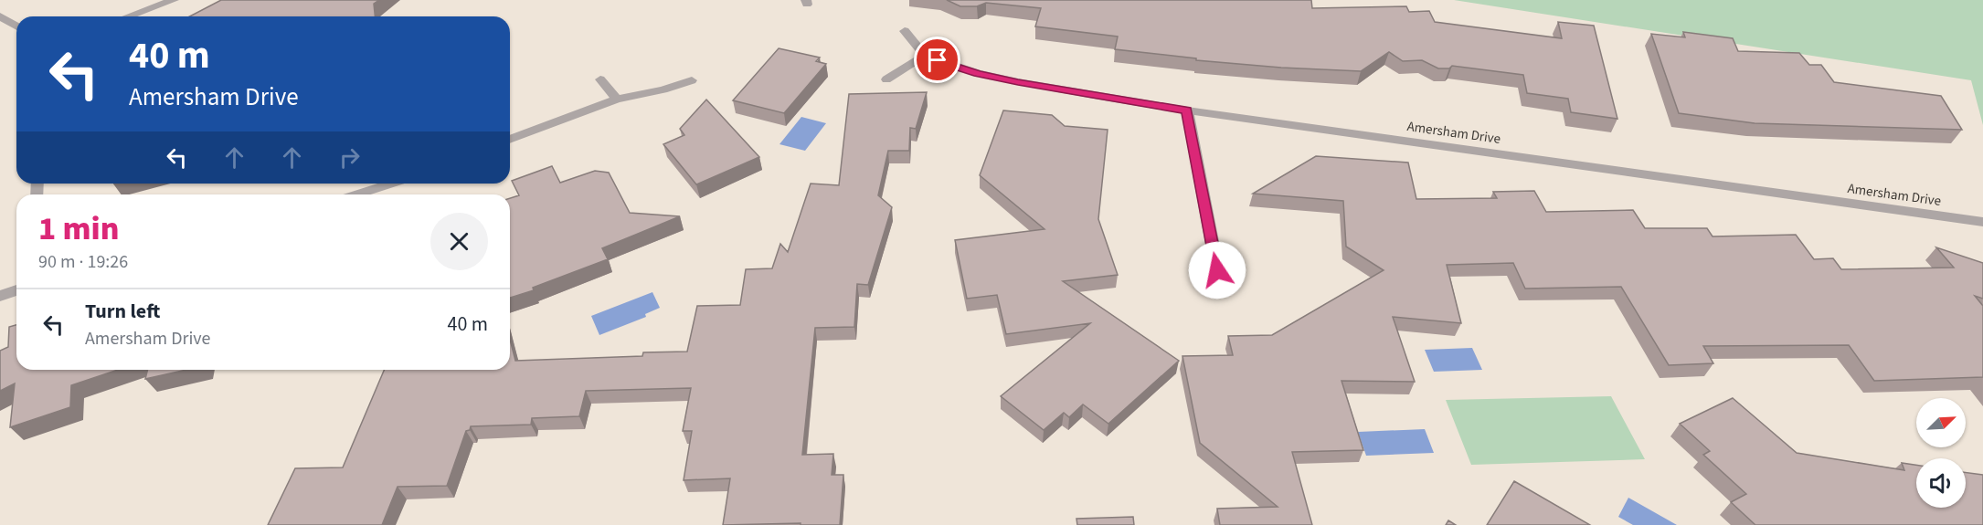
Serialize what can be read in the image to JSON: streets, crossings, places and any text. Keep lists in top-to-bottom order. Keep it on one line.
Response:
{"streets":{"street":["Amersham Drive"]},"north":"top right","page":{"turn":["40 m","Amersham Drive"],"heading":["1 min","90 m · 19:26"],"list":[{"name":"Turn left","note":"Amersham Drive","value":"40 m"}]}}
